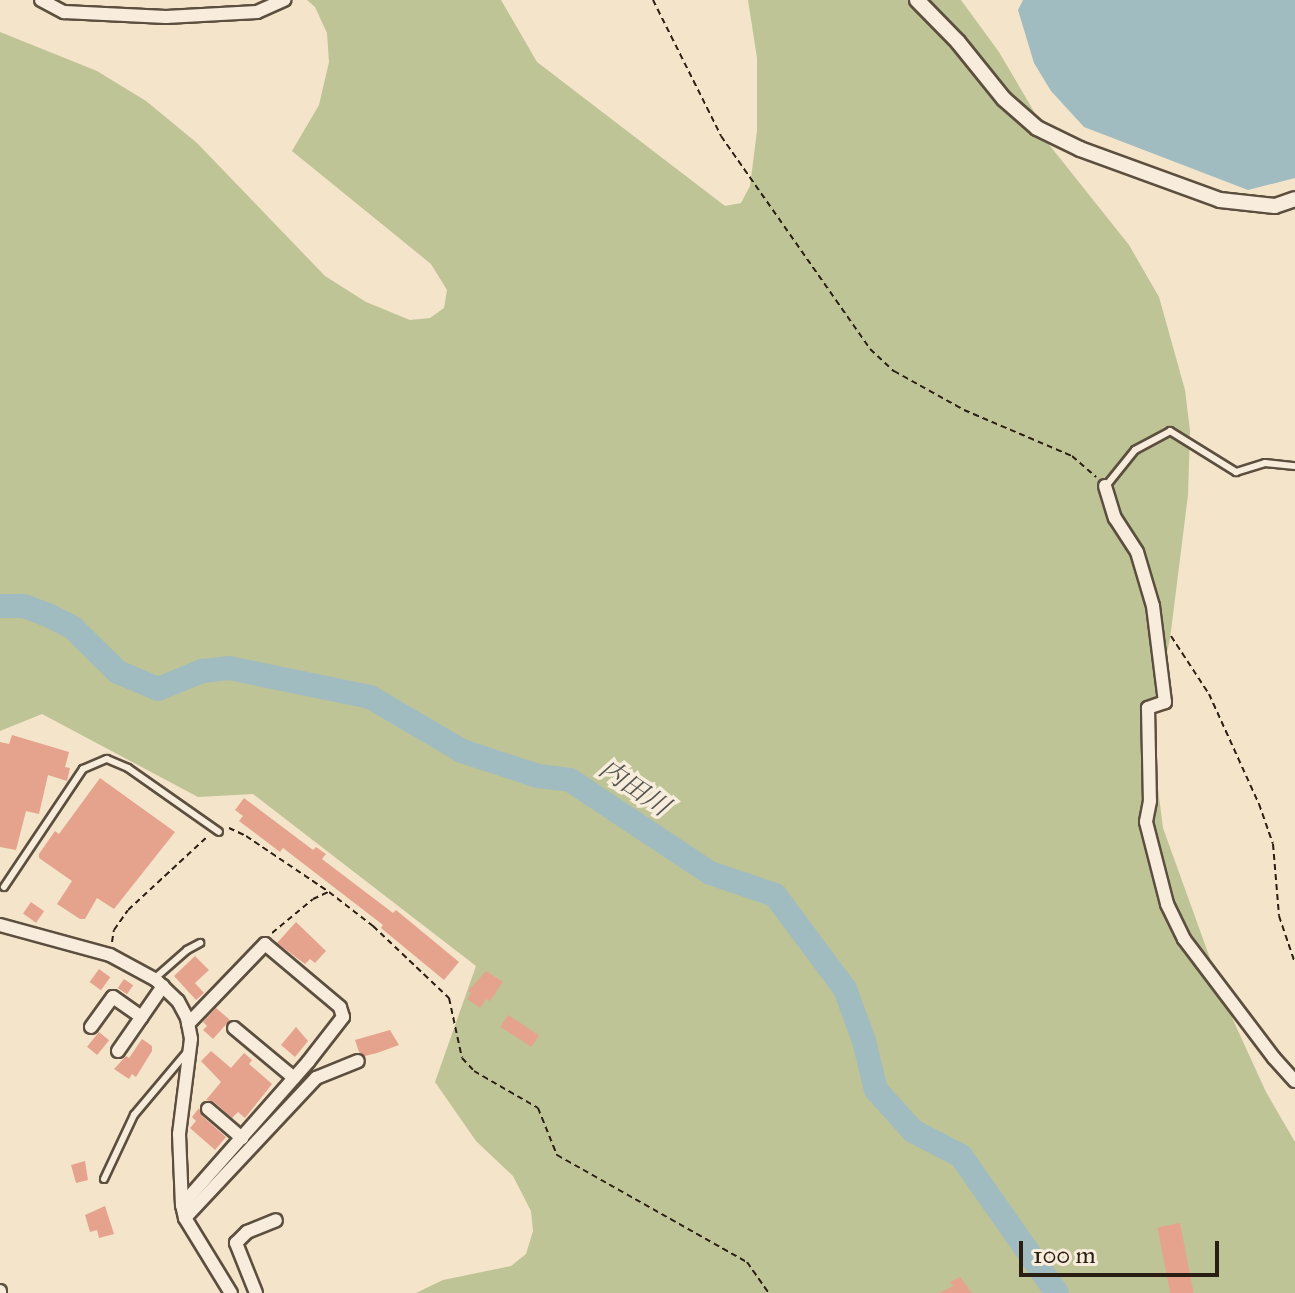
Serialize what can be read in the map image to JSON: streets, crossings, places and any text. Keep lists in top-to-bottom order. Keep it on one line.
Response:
{"water":["内田川"],"scale_bar":"100 m"}
